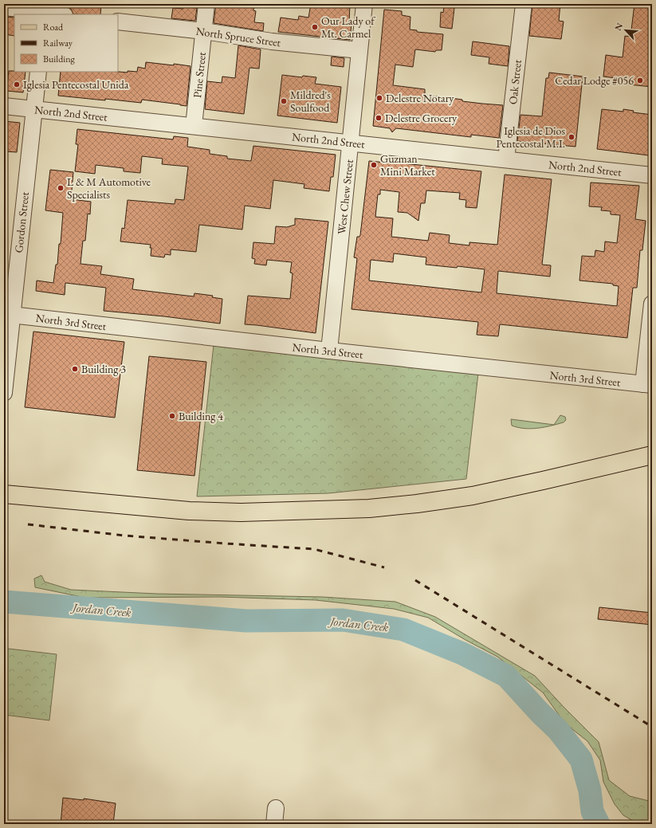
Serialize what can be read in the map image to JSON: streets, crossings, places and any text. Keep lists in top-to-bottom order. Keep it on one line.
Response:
{"streets":{"street":["North Spruce Street","Pine Street","Oak Street","North 2nd Street","West Chew Street","Gordon Street","North 3rd Street"]},"crossings":[["North Spruce Street","Pine Street"],["North Spruce Street","West Chew Street"],["Pine Street","North 2nd Street"],["Oak Street","North 2nd Street"],["North 2nd Street","West Chew Street"],["North 2nd Street","Gordon Street"],["West Chew Street","North 3rd Street"],["Gordon Street","North 3rd Street"]],"water":["Jordan Creek"],"places":["Our Lady of Mt. Carmel","Cedar Lodge #056","Iglesia Pentecostal Unida","Delestre Notary","Mildred's Soulfood","Delestre Grocery","Iglesia de Dios Pentecostal M.I.","Guzman Mini Market","L & M Automotive Specialists","Building 3","Building 4"],"legend":["Road","Railway","Building"],"north":"top left"}
